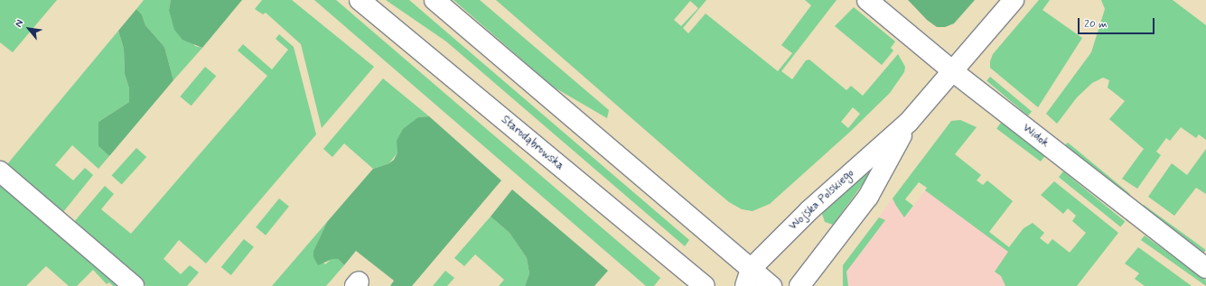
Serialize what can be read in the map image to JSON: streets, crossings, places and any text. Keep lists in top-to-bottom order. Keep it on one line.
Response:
{"streets":{"street":["Widok","Starodąbrowska","Wojska Polskiego"]},"crossings":[["Widok","Wojska Polskiego"]],"scale_bar":"20 m","north":"top left"}
